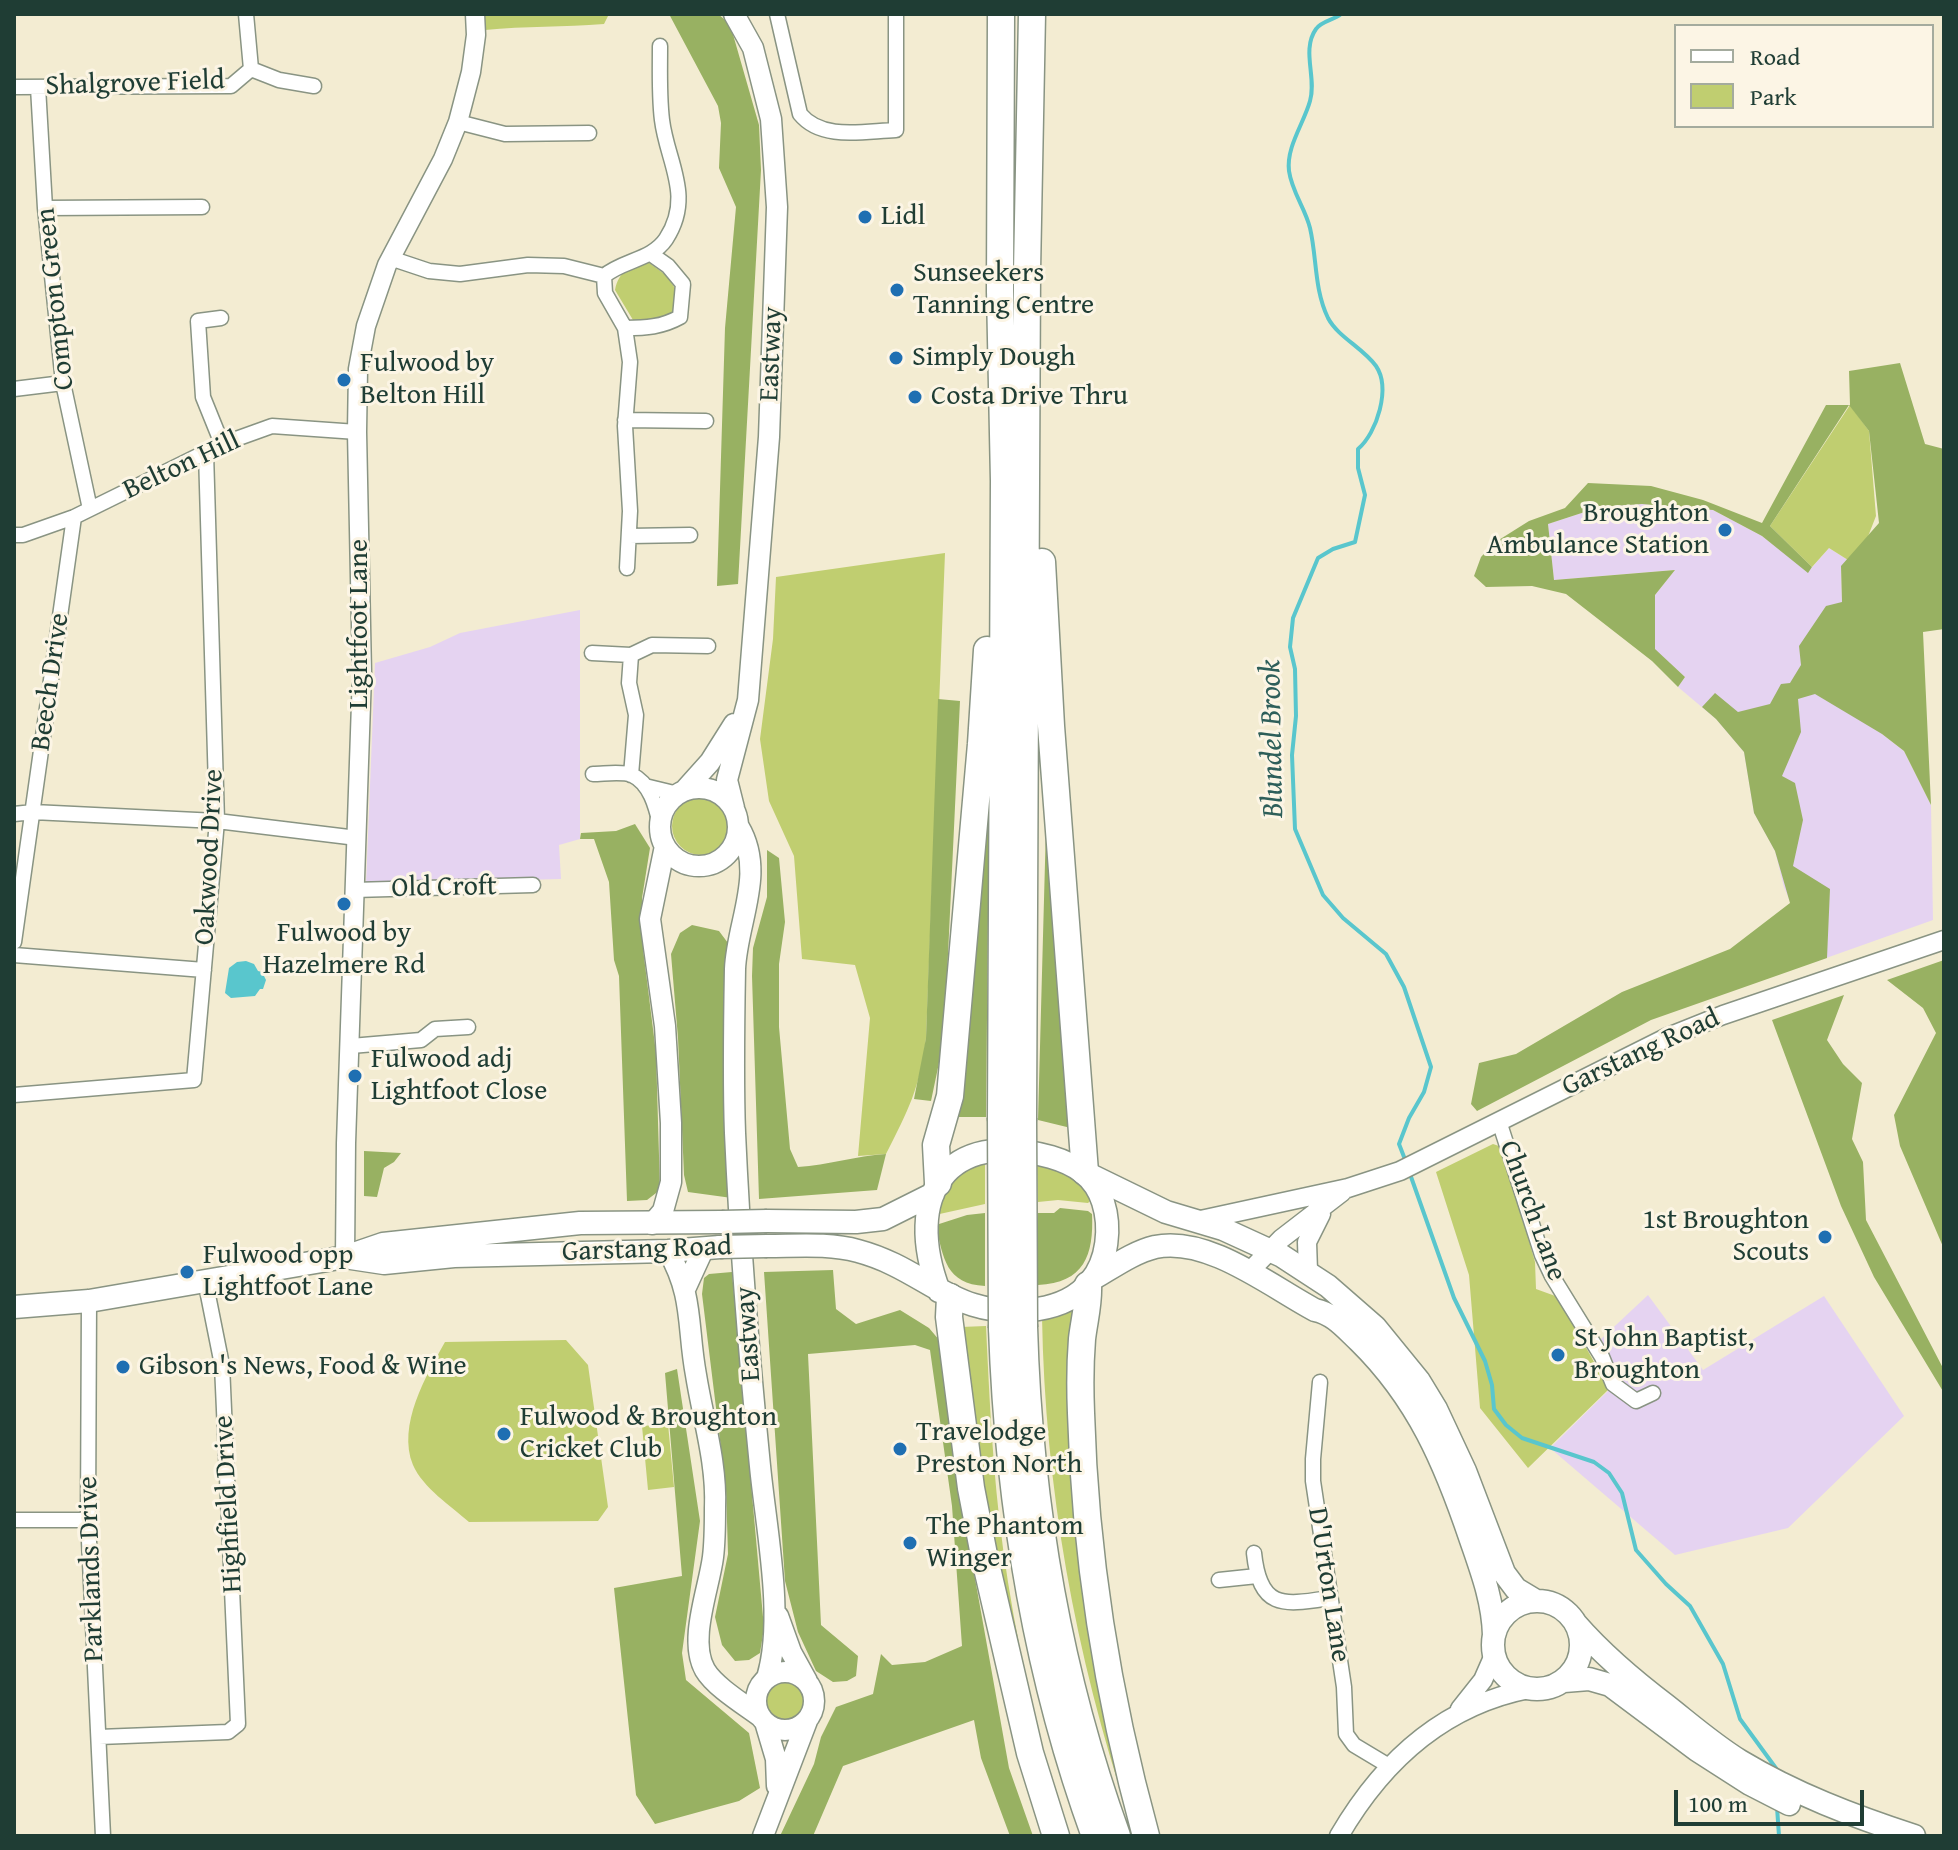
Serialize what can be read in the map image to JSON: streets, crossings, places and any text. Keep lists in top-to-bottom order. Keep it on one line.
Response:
{"streets":{"main road":["Eastway","Garstang Road"],"street":["Shalgrove Field","Compton Green","Belton Hill","Lightfoot Lane","Beech Drive","Oakwood Drive","Old Croft","Church Lane","Highfield Drive","Parklands Drive","D'Urton Lane"]},"crossings":[["Shalgrove Field","Compton Green"],["Compton Green","Belton Hill"],["Belton Hill","Lightfoot Lane"],["Belton Hill","Beech Drive"],["Belton Hill","Oakwood Drive"],["Lightfoot Lane","Old Croft"],["Lightfoot Lane","Garstang Road"],["Garstang Road","Church Lane"],["Garstang Road","Highfield Drive"],["Garstang Road","Parklands Drive"],["Highfield Drive","Parklands Drive"]],"water":["Blundel Brook"],"places":["Lidl","Sunseekers Tanning Centre","Simply Dough","Fulwood by Belton Hill","Costa Drive Thru","Broughton Ambulance Station","Fulwood by Hazelmere Rd","Fulwood adj Lightfoot Close","1st Broughton Scouts","Fulwood opp Lightfoot Lane","St John Baptist, Broughton","Gibson's News, Food & Wine","Fulwood & Broughton Cricket Club","Travelodge Preston North","The Phantom Winger"],"legend":["Road","Park"],"scale_bar":"100 m"}
